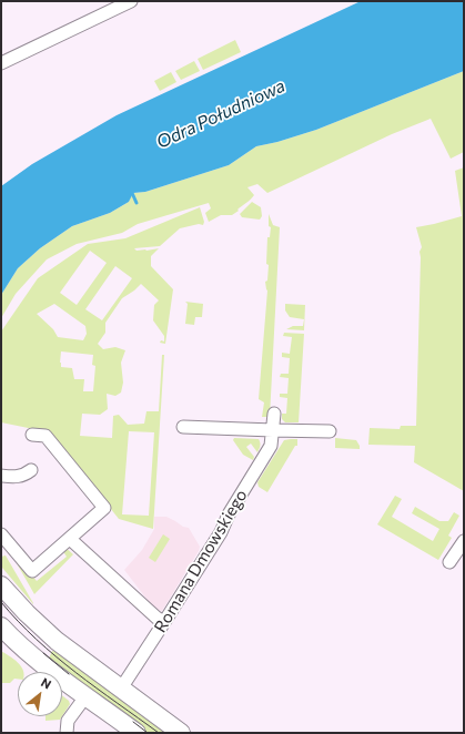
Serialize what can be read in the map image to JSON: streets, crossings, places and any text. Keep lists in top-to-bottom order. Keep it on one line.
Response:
{"streets":{"street":["Romana Dmowskiego"]},"water":["Odra Południowa"],"north":"top right"}
